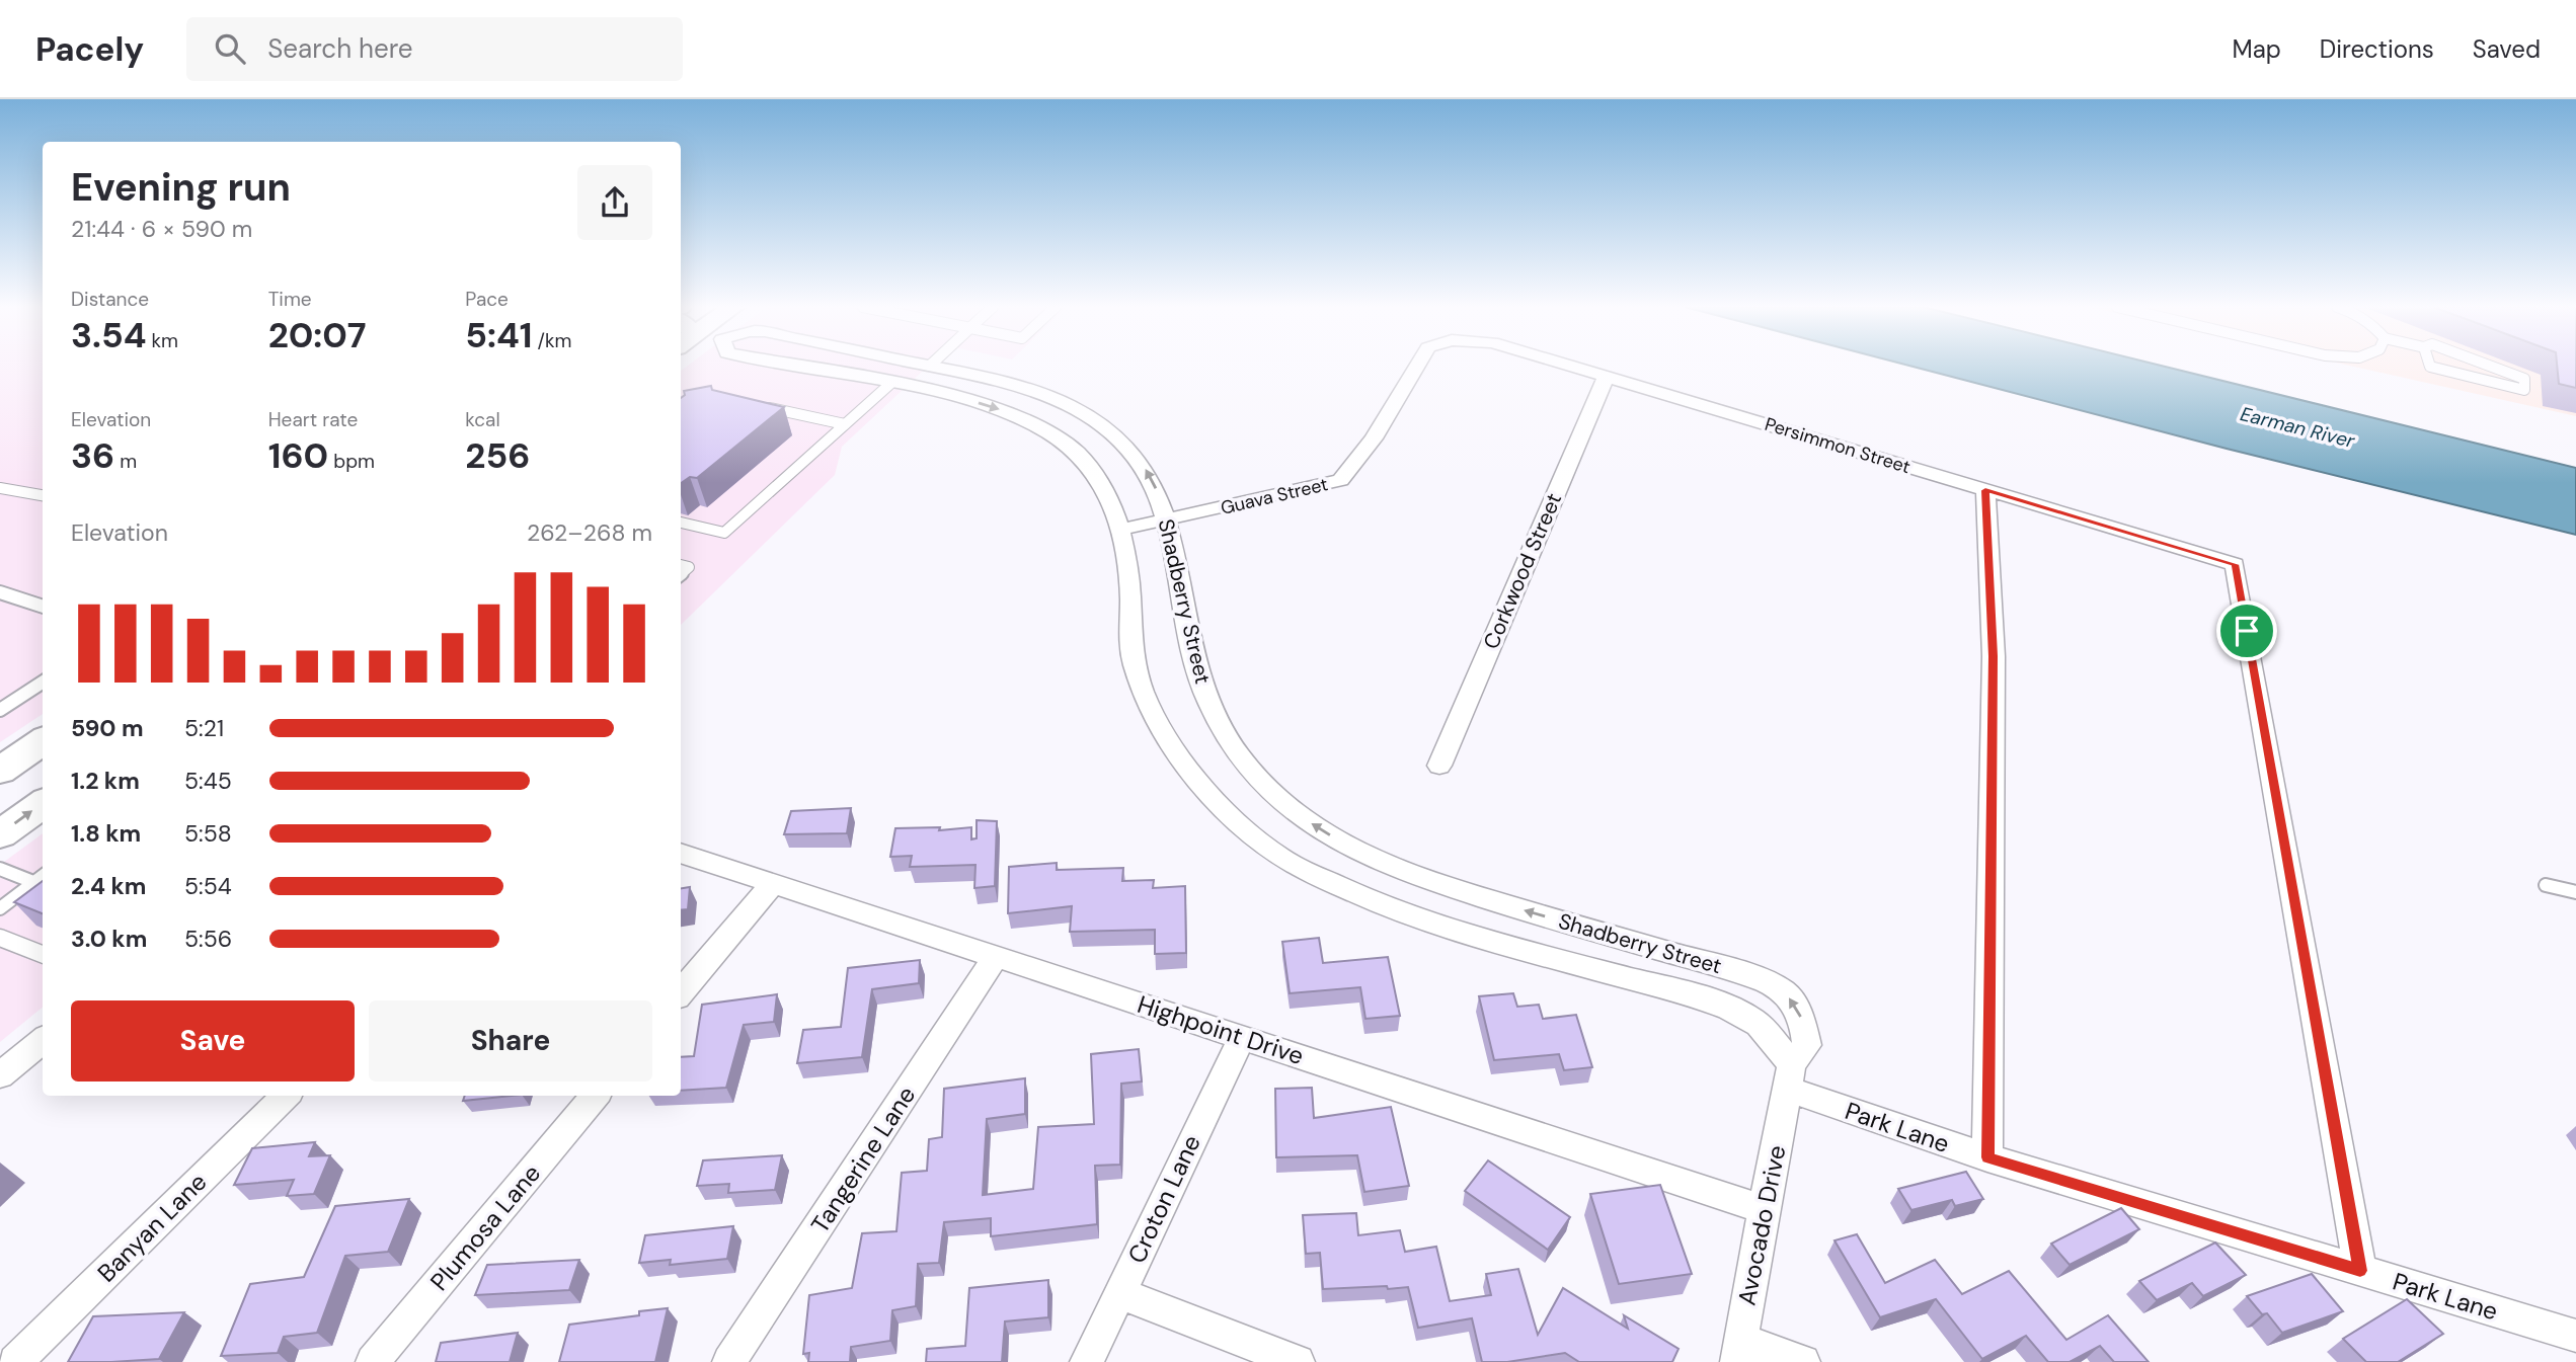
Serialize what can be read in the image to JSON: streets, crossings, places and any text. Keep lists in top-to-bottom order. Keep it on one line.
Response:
{"streets":{"street":["Persimmon Street","Guava Street","Corkwood Street","Shadberry Street","Highpoint Drive","Park Lane","Tangerine Lane","Croton Lane","Avocado Drive","Banyan Lane","Plumosa Lane"]},"crossings":[["Persimmon Street","Corkwood Street"],["Guava Street","Shadberry Street"],["Shadberry Street","Park Lane"],["Shadberry Street","Avocado Drive"],["Highpoint Drive","Tangerine Lane"],["Highpoint Drive","Croton Lane"],["Highpoint Drive","Avocado Drive"],["Park Lane","Avocado Drive"]],"water":["Earman River"],"page":{"header":"Pacely","search":"Search here","nav":["Map","Directions","Saved"],"heading":["Evening run","21:44 · 6 × 590 m"],"stats":[["Distance","3.54 km"],["Time","20:07"],["Pace","5:41 /km"],["Elevation","36 m"],["Heart rate","160 bpm"],["kcal","256"]],"chart":["Elevation","262–268 m"],"list":[{"name":"590 m","note":"5:21"},{"name":"1.2 km","note":"5:45"},{"name":"1.8 km","note":"5:58"},{"name":"2.4 km","note":"5:54"},{"name":"3.0 km","note":"5:56"}],"buttons":["Save","Share"]}}
